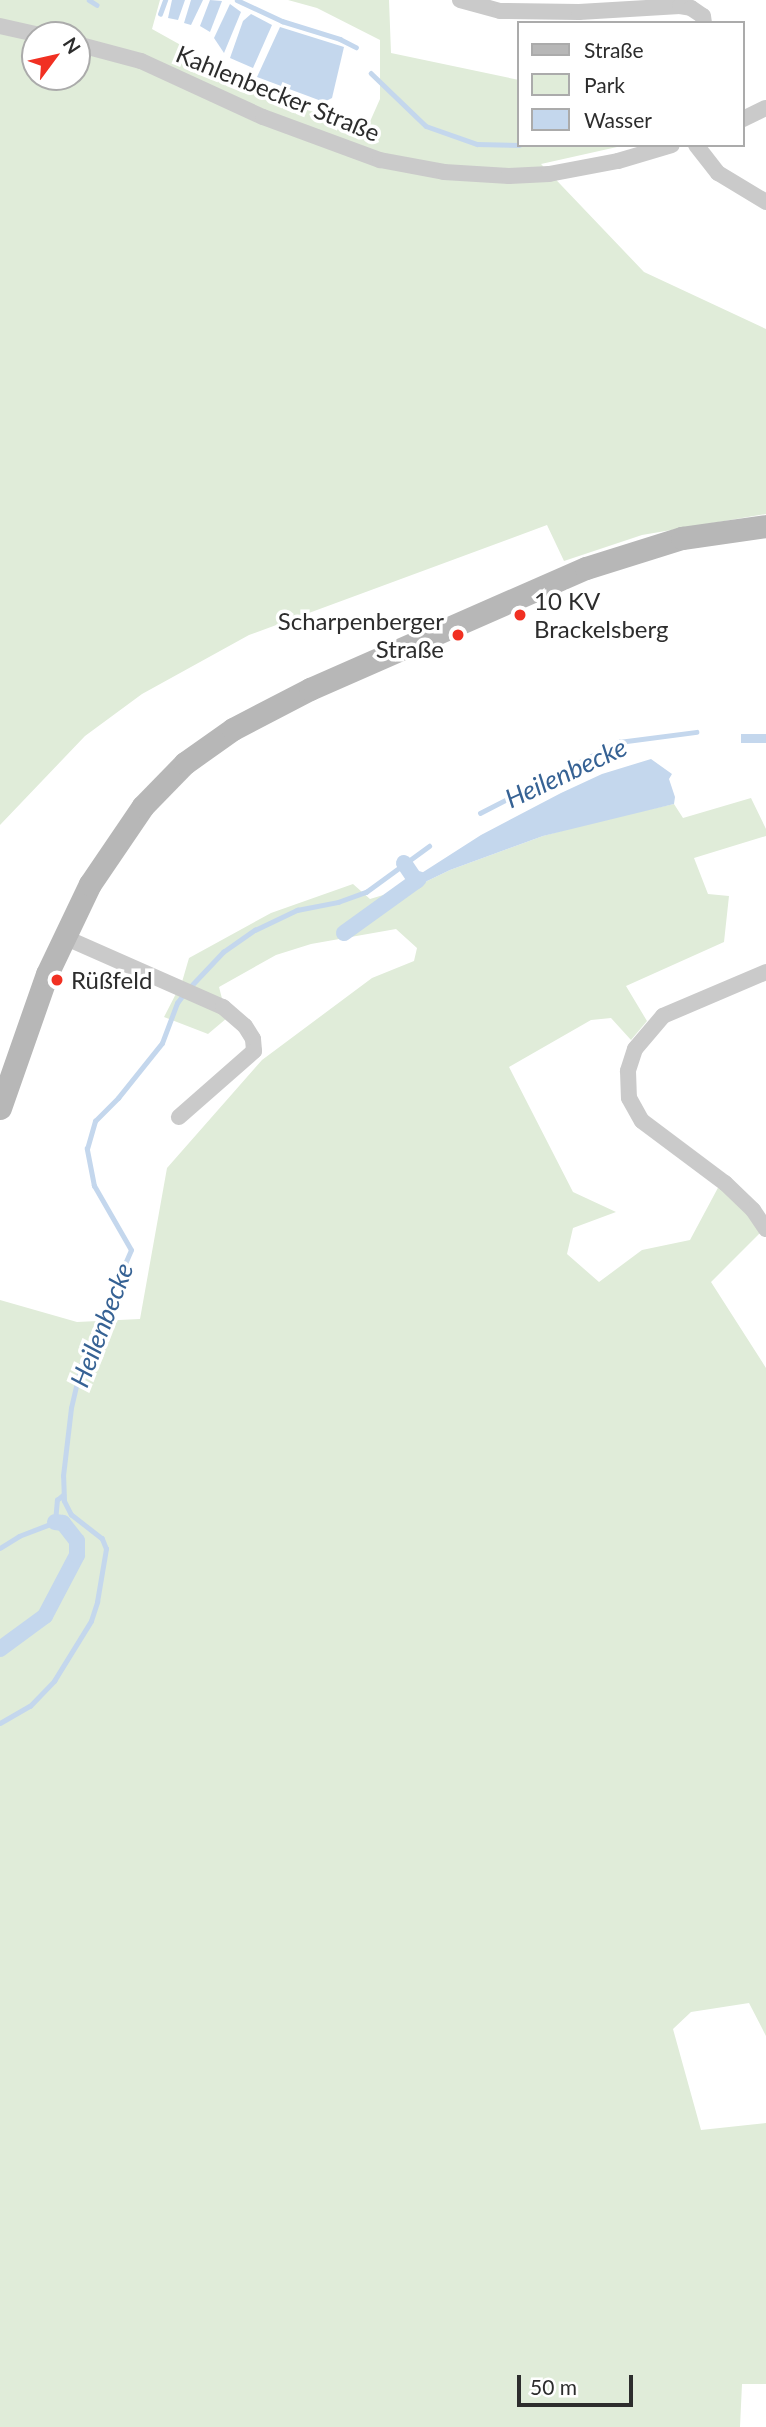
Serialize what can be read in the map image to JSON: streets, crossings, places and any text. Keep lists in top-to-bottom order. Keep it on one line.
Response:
{"streets":{"street":["Kahlenbecker Straße"]},"water":["Heilenbecke"],"places":["10 KV Brackelsberg","Scharpenberger Straße","Rüßfeld"],"legend":["Straße","Park","Wasser"],"scale_bar":"50 m","north":"top right"}
